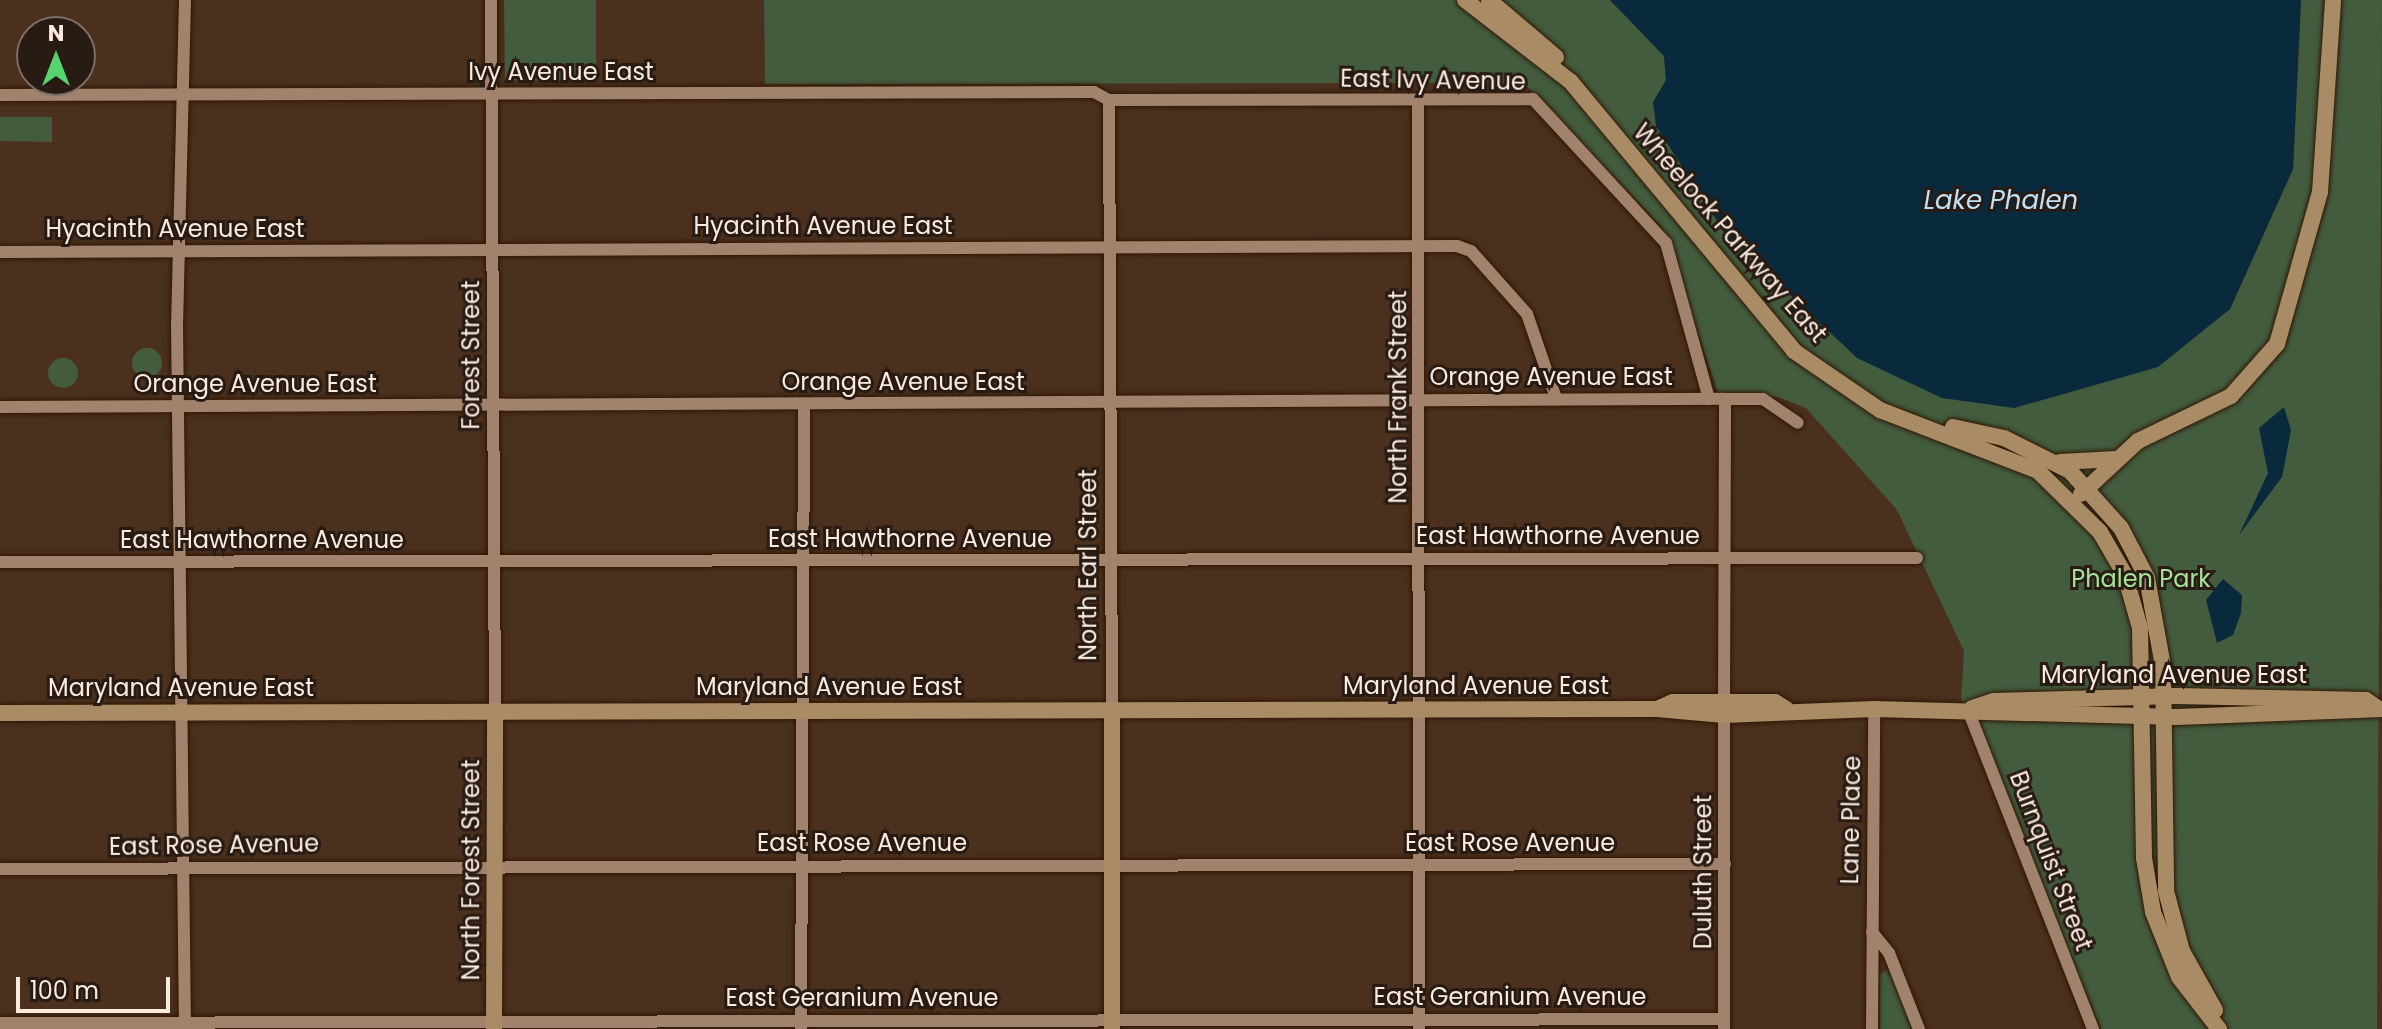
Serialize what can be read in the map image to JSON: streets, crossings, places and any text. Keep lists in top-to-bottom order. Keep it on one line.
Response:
{"streets":{"street":["Ivy Avenue East","East Ivy Avenue","Hyacinth Avenue East","Wheelock Parkway East","Forest Street","Orange Avenue East","North Frank Street","East Hawthorne Avenue","North Earl Street","Maryland Avenue East","Lane Place","East Rose Avenue","Burnquist Street","North Forest Street","Duluth Street","East Geranium Avenue"]},"crossings":[["Ivy Avenue East","East Ivy Avenue"],["Ivy Avenue East","Forest Street"],["Ivy Avenue East","North Earl Street"],["East Ivy Avenue","Orange Avenue East"],["East Ivy Avenue","North Frank Street"],["East Ivy Avenue","North Earl Street"],["Hyacinth Avenue East","Forest Street"],["Hyacinth Avenue East","Orange Avenue East"],["Hyacinth Avenue East","North Frank Street"],["Hyacinth Avenue East","North Earl Street"],["Wheelock Parkway East","Maryland Avenue East"],["Forest Street","Orange Avenue East"],["Forest Street","East Hawthorne Avenue"],["Forest Street","Maryland Avenue East"],["Forest Street","North Forest Street"],["Orange Avenue East","North Frank Street"],["Orange Avenue East","North Earl Street"],["Orange Avenue East","Duluth Street"],["North Frank Street","East Hawthorne Avenue"],["North Frank Street","Maryland Avenue East"],["North Frank Street","East Rose Avenue"],["North Frank Street","East Geranium Avenue"],["East Hawthorne Avenue","North Earl Street"],["East Hawthorne Avenue","Duluth Street"],["North Earl Street","Maryland Avenue East"],["North Earl Street","East Rose Avenue"],["North Earl Street","East Geranium Avenue"],["Maryland Avenue East","Lane Place"],["Maryland Avenue East","Burnquist Street"],["Maryland Avenue East","North Forest Street"],["Maryland Avenue East","Duluth Street"],["East Rose Avenue","North Forest Street"],["East Rose Avenue","Duluth Street"],["North Forest Street","East Geranium Avenue"],["Duluth Street","East Geranium Avenue"]],"water":["Lake Phalen"],"parks":["Phalen Park"],"scale_bar":"100 m","north":"top"}
